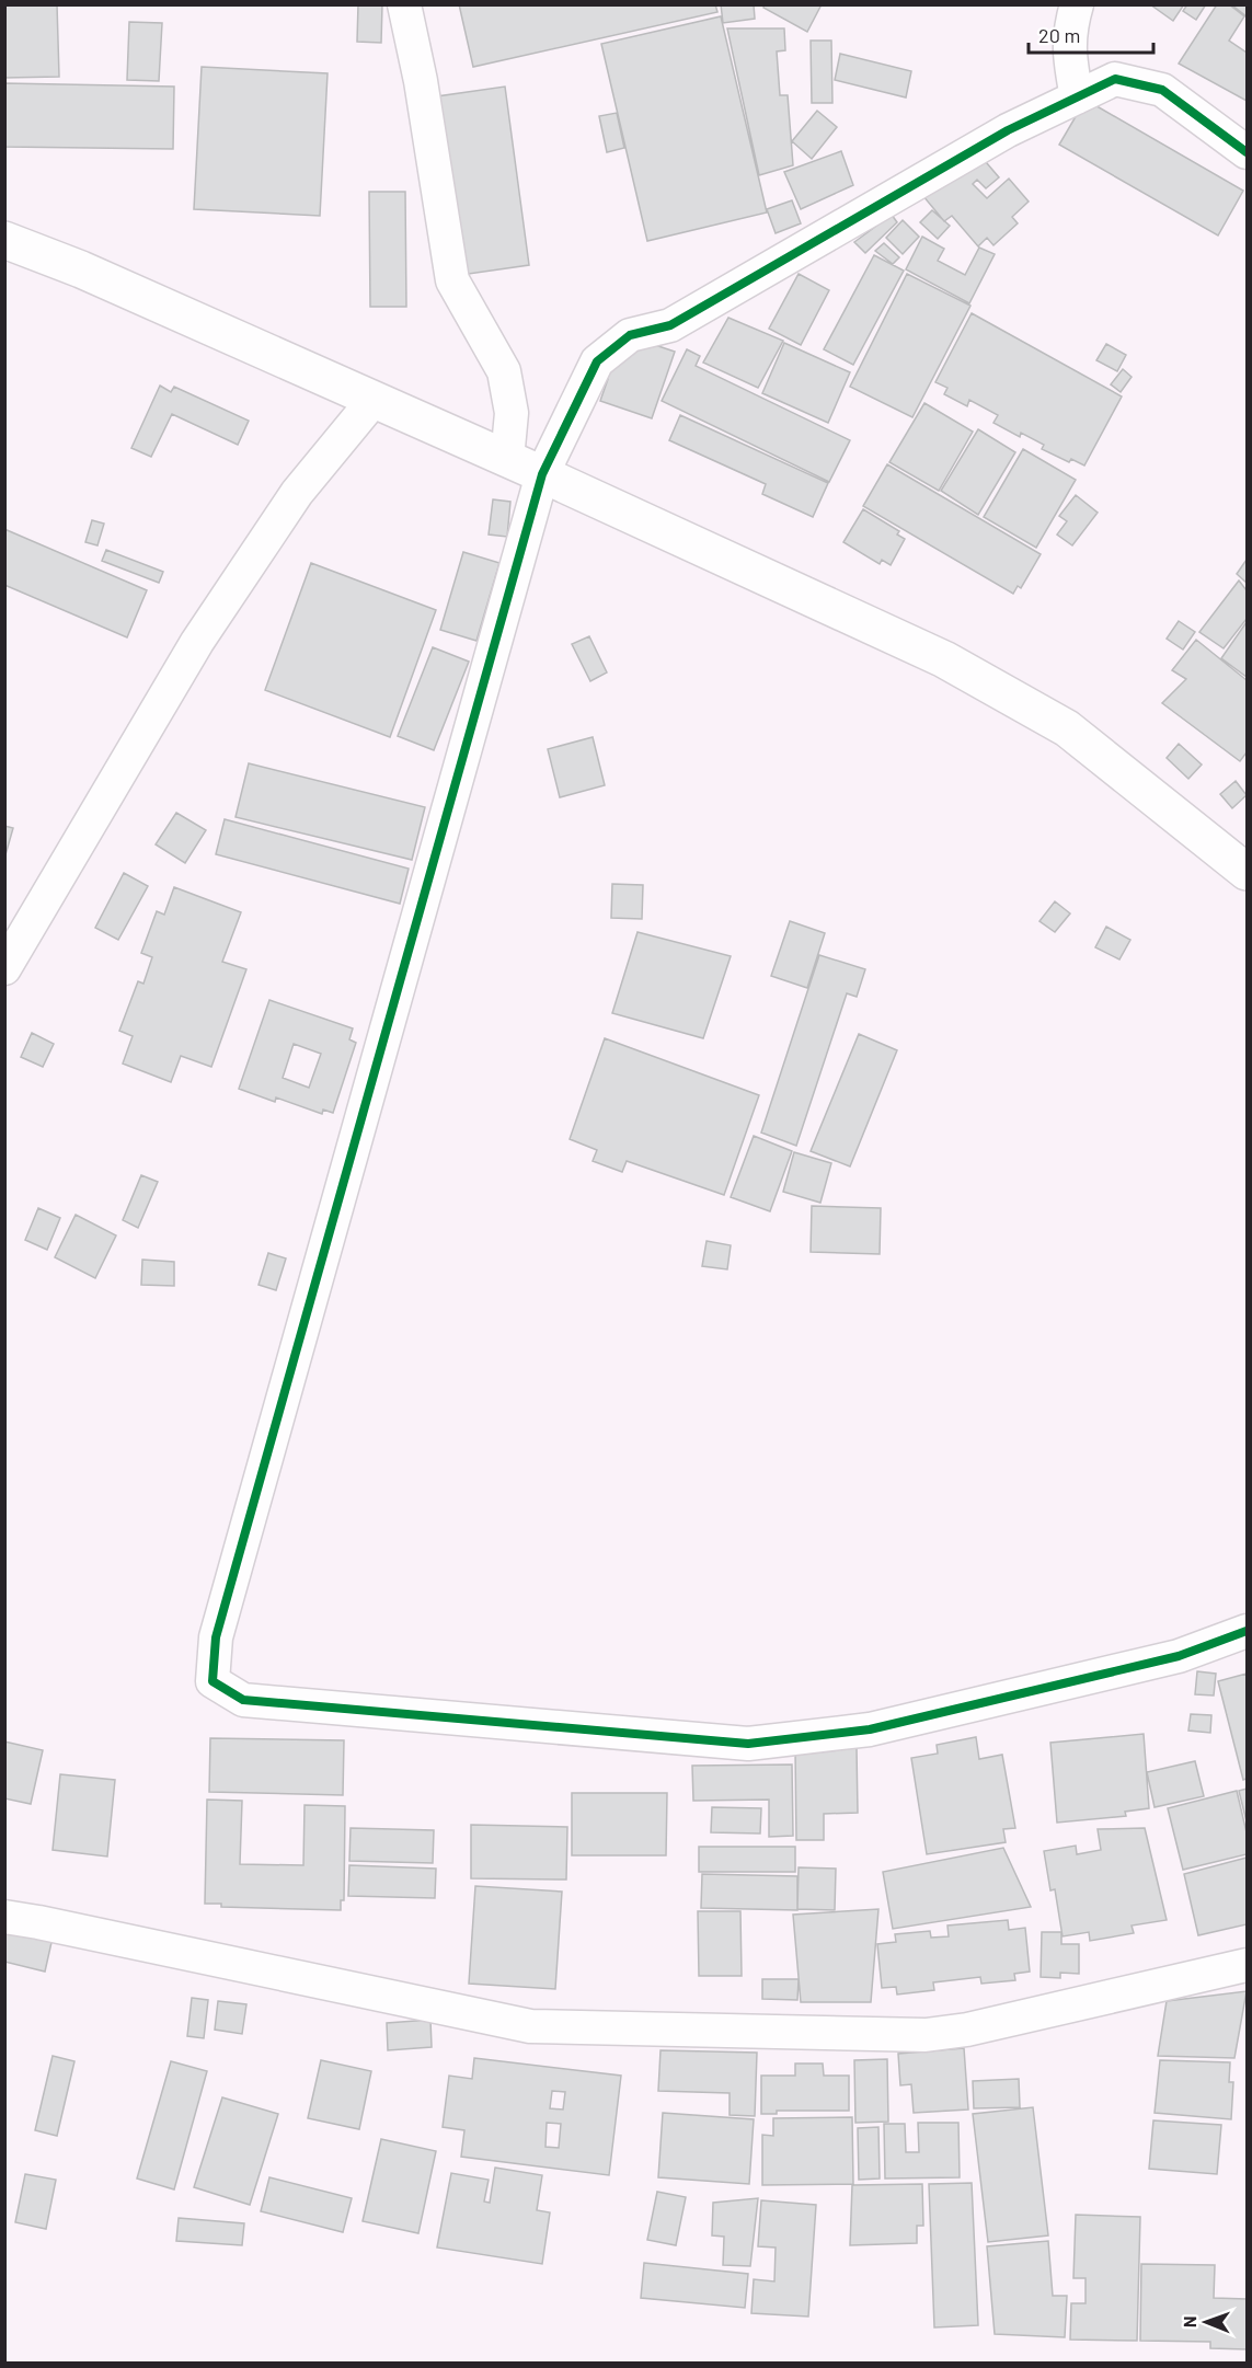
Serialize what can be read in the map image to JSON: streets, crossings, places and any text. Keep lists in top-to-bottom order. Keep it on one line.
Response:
{"scale_bar":"20 m","north":"left"}
